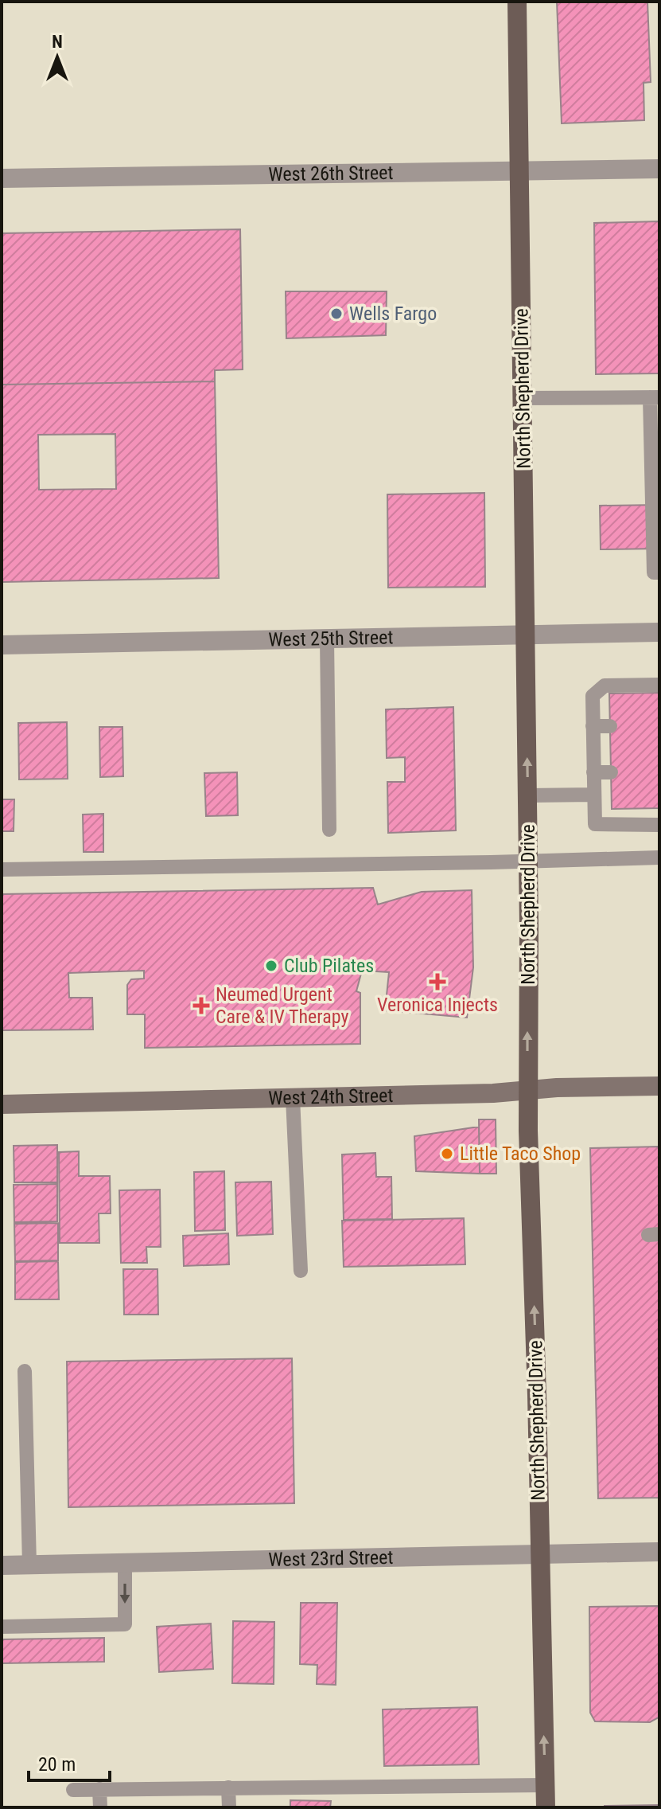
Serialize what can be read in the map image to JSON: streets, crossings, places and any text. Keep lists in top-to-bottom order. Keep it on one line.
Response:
{"streets":{"main road":["North Shepherd Drive"],"street":["West 26th Street","West 25th Street","West 24th Street","West 23rd Street"]},"crossings":[["West 26th Street","North Shepherd Drive"],["North Shepherd Drive","West 25th Street"],["North Shepherd Drive","West 24th Street"],["North Shepherd Drive","West 23rd Street"]],"one_way":["North Shepherd Drive"],"places":{"other":["Wells Fargo","Club Pilates","Little Taco Shop"],"health":["Veronica Injects","Neumed Urgent Care & IV Therapy"]},"scale_bar":"20 m","north":"top"}
